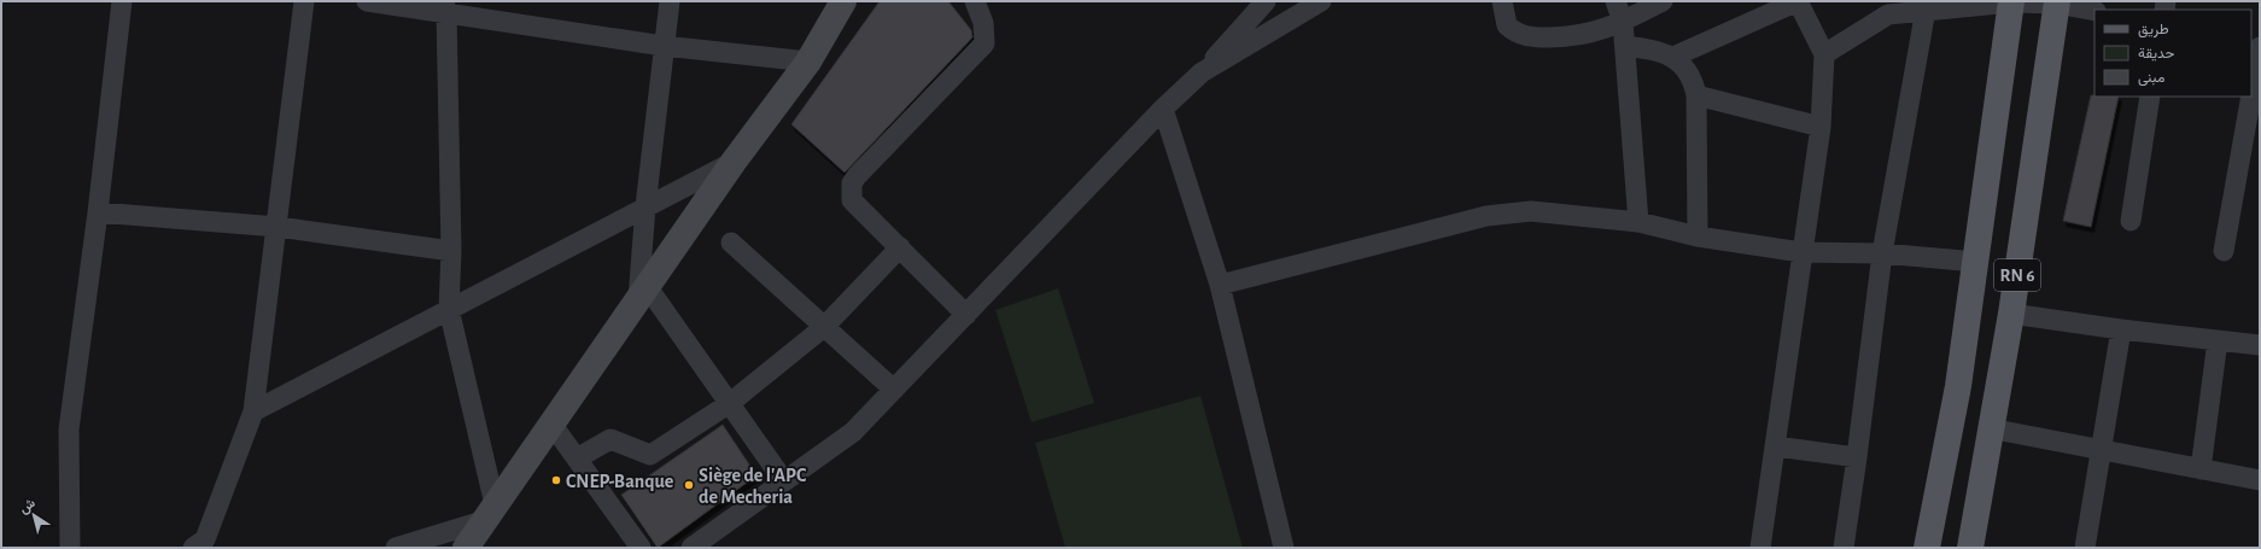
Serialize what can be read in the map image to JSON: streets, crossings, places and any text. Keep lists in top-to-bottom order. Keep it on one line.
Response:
{"streets":{"main road":["RN 6"]},"places":["CNEP-Banque","Siège de l'APC de Mecheria"],"legend":["طريق","حديقة","مبنى"],"north":"top left"}
